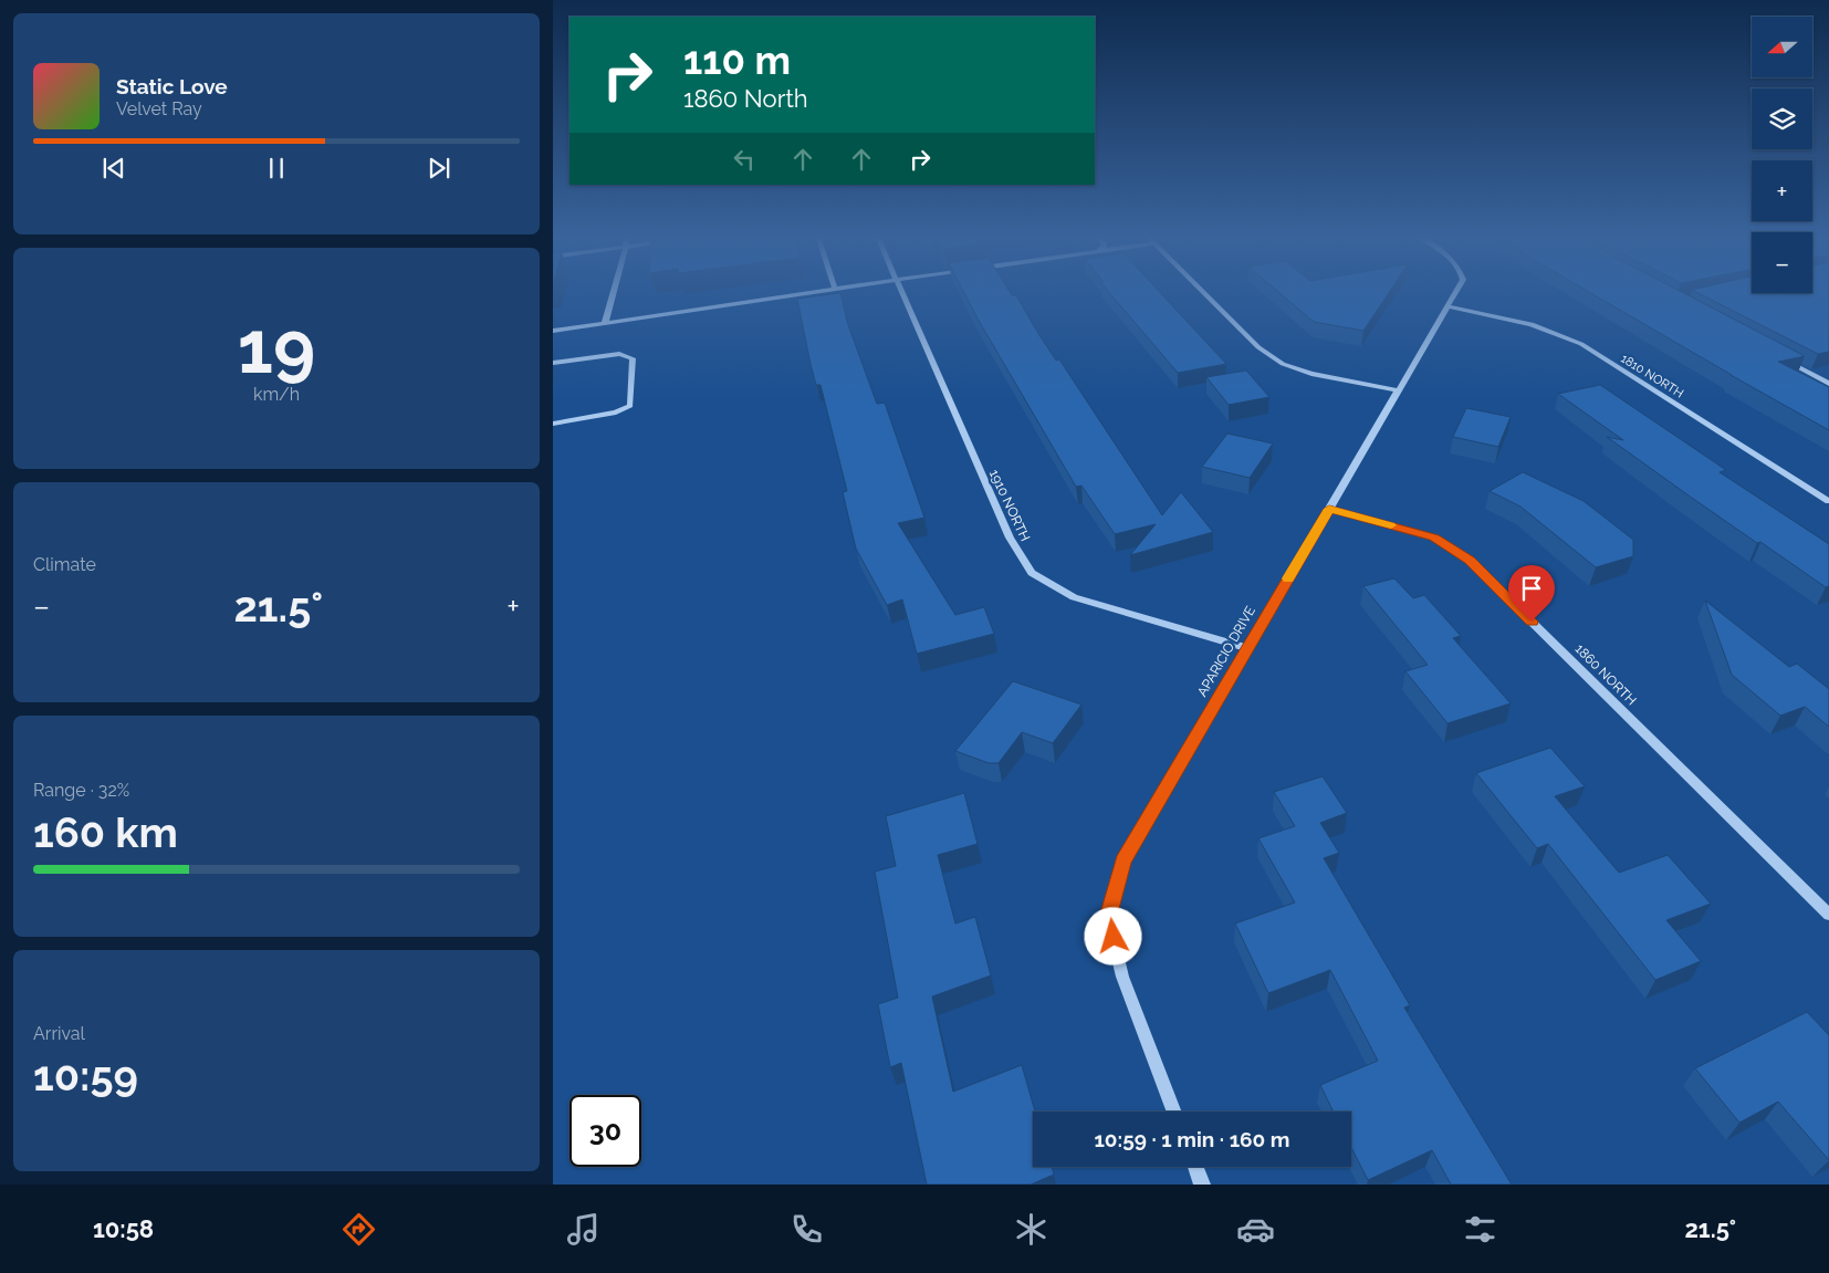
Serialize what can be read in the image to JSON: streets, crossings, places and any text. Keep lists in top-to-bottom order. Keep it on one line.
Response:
{"streets":{"street":["1810 NORTH","1910 NORTH","APARICIO DRIVE","1860 NORTH"]},"crossings":[["1810 NORTH","APARICIO DRIVE"],["1910 NORTH","APARICIO DRIVE"],["APARICIO DRIVE","1860 NORTH"]],"north":"left","page":{"map_buttons":["+","−"],"turn":["110 m","1860 North"],"song":["Static Love","Velvet Ray"],"tile":[["19","km/h"],"Climate",["Range · 32%","160 km"],["Arrival","10:59"]],"heat":["−","21.5°","+"],"limit":"30","trip":"10:59 · 1 min · 160 m","tabs":["10:58","21.5°"]}}
